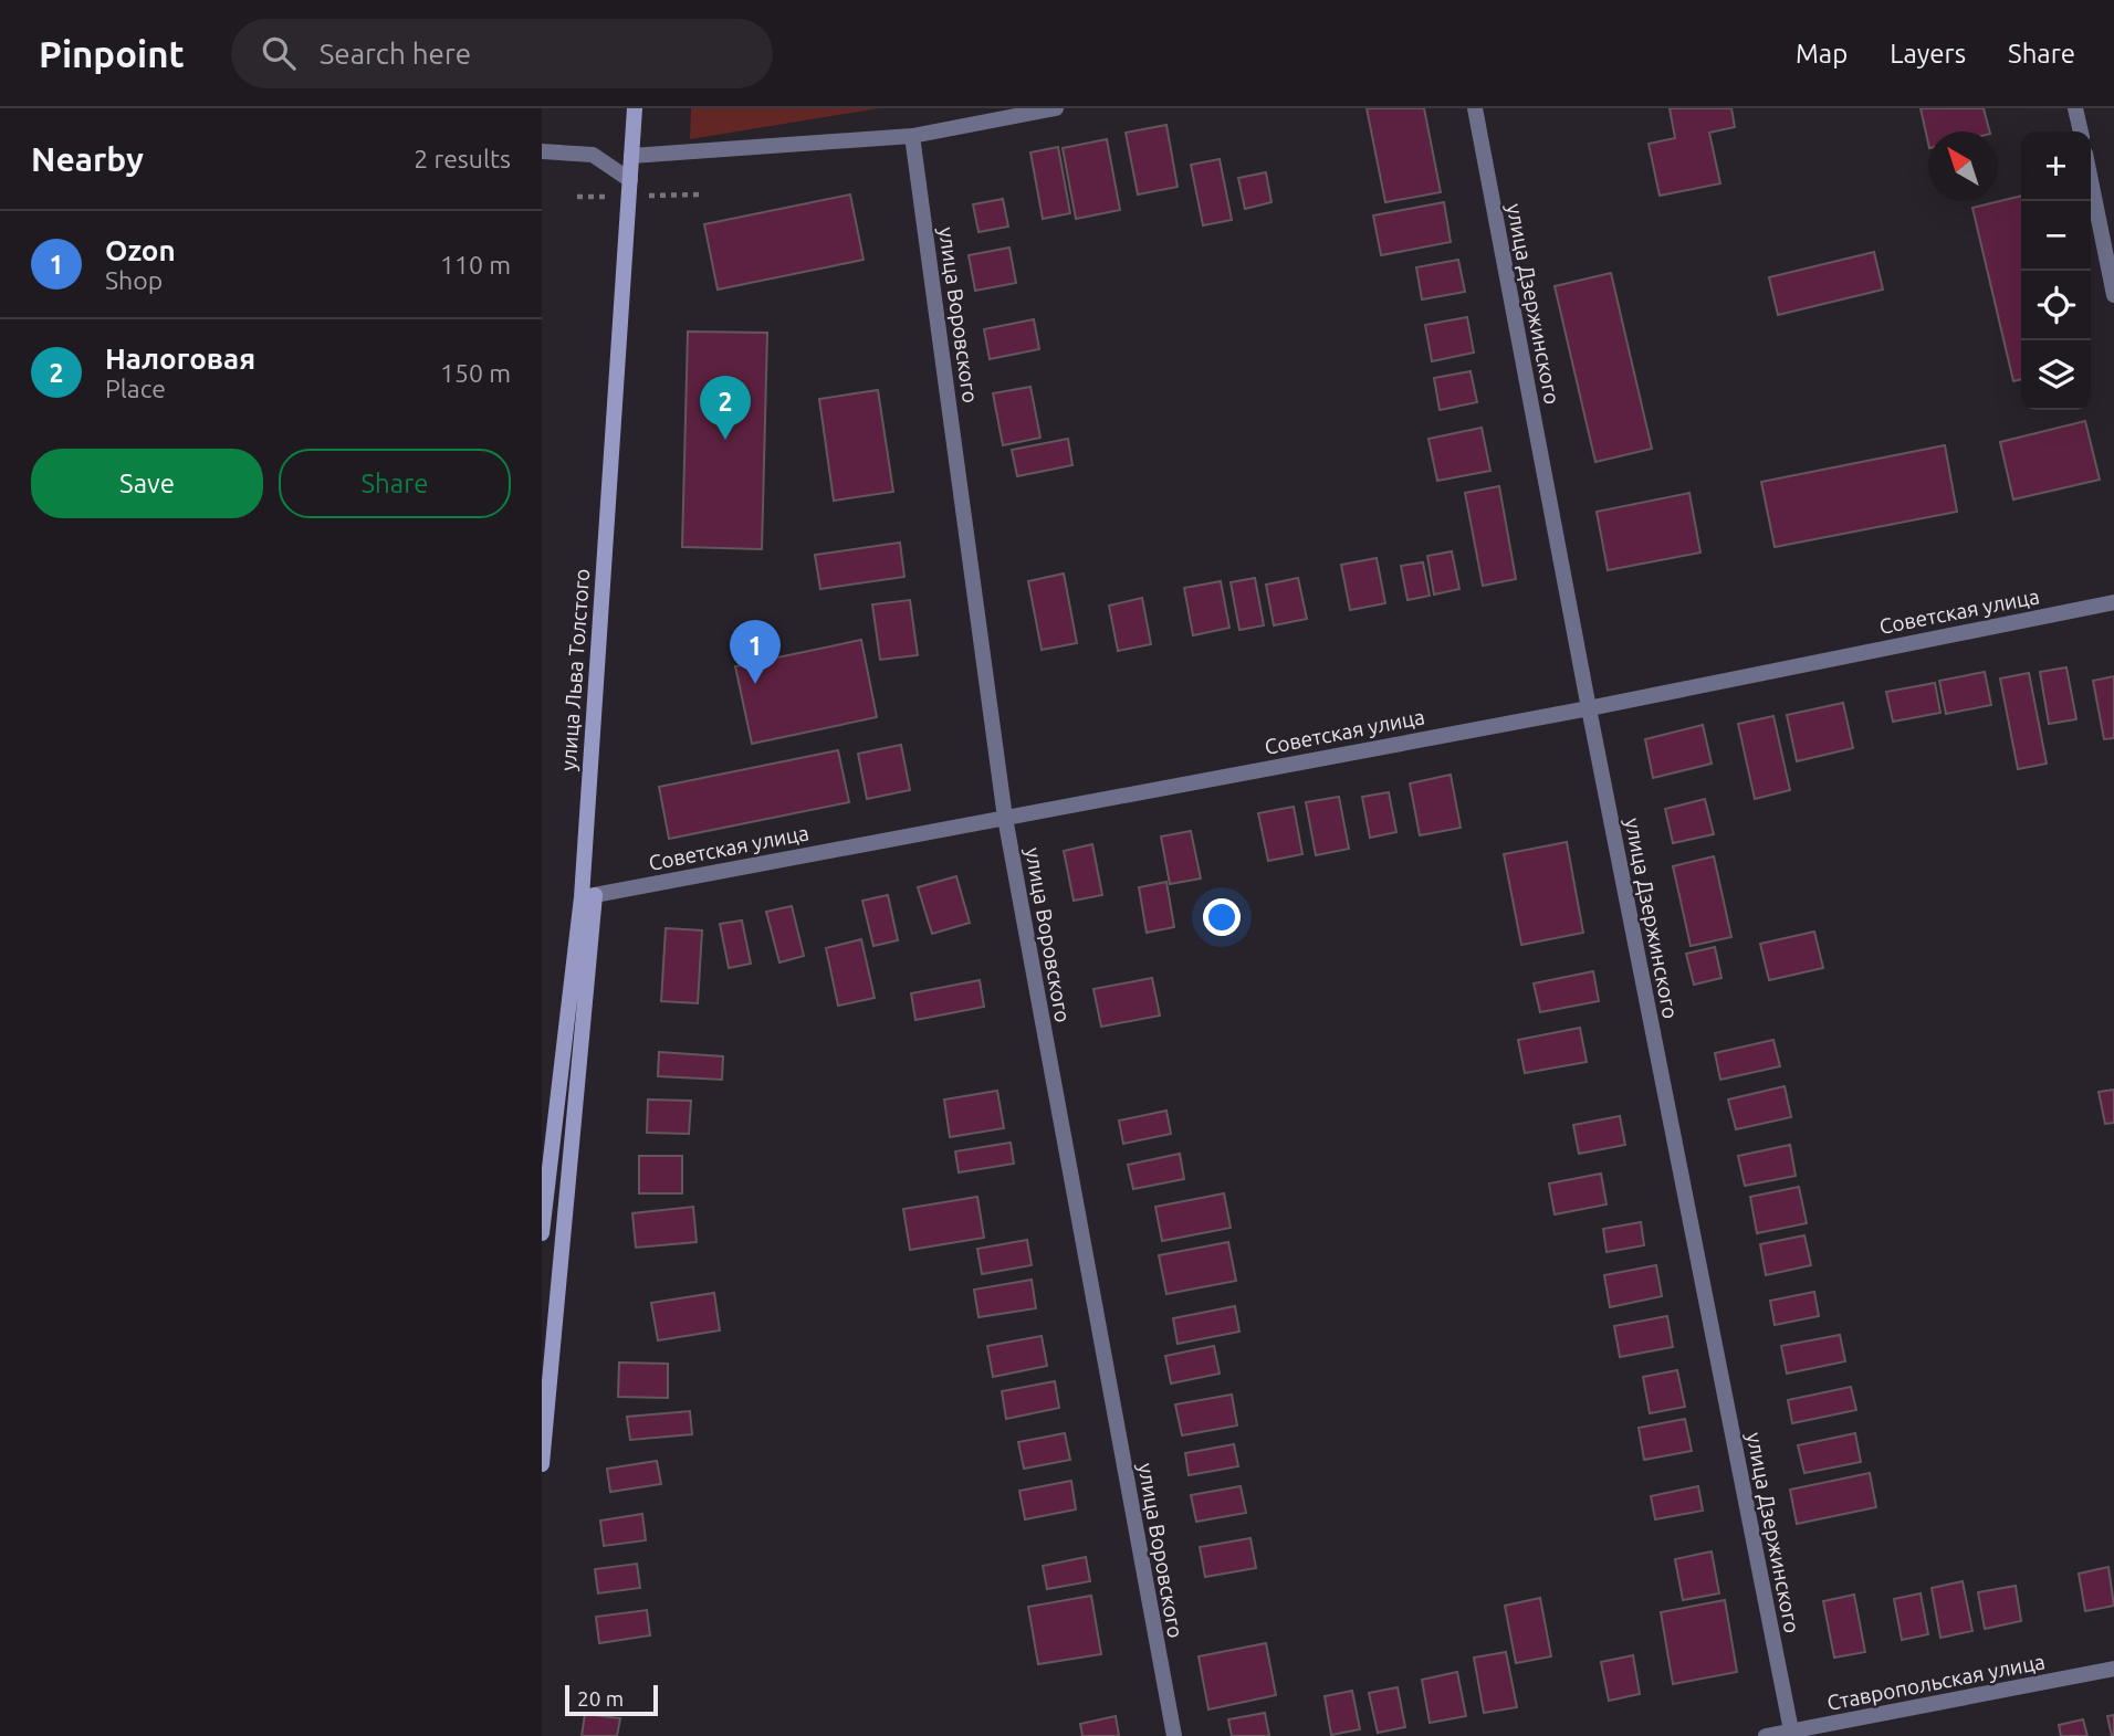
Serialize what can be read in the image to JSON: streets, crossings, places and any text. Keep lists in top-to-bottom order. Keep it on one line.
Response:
{"streets":{"main road":["улица Льва Толстого"],"street":["улица Дзержинского","улица Воровского","Советская улица","Ставропольская улица"]},"crossings":[["улица Дзержинского","Советская улица"],["улица Дзержинского","Ставропольская улица"],["улица Воровского","Советская улица"],["Советская улица","улица Льва Толстого"]],"scale_bar":"20 m","north":"top left","page":{"header":"Pinpoint","search":"Search here","nav":["Map","Layers","Share"],"heading":["Nearby","2 results"],"map_buttons":["+","−"],"list":[{"mark":"1","name":"Ozon","note":"Shop","value":"110 m"},{"mark":"2","name":"Налоговая","note":"Place","value":"150 m"}],"pins":["2","1"],"buttons":["Save","Share"],"scale":"20 m"}}
